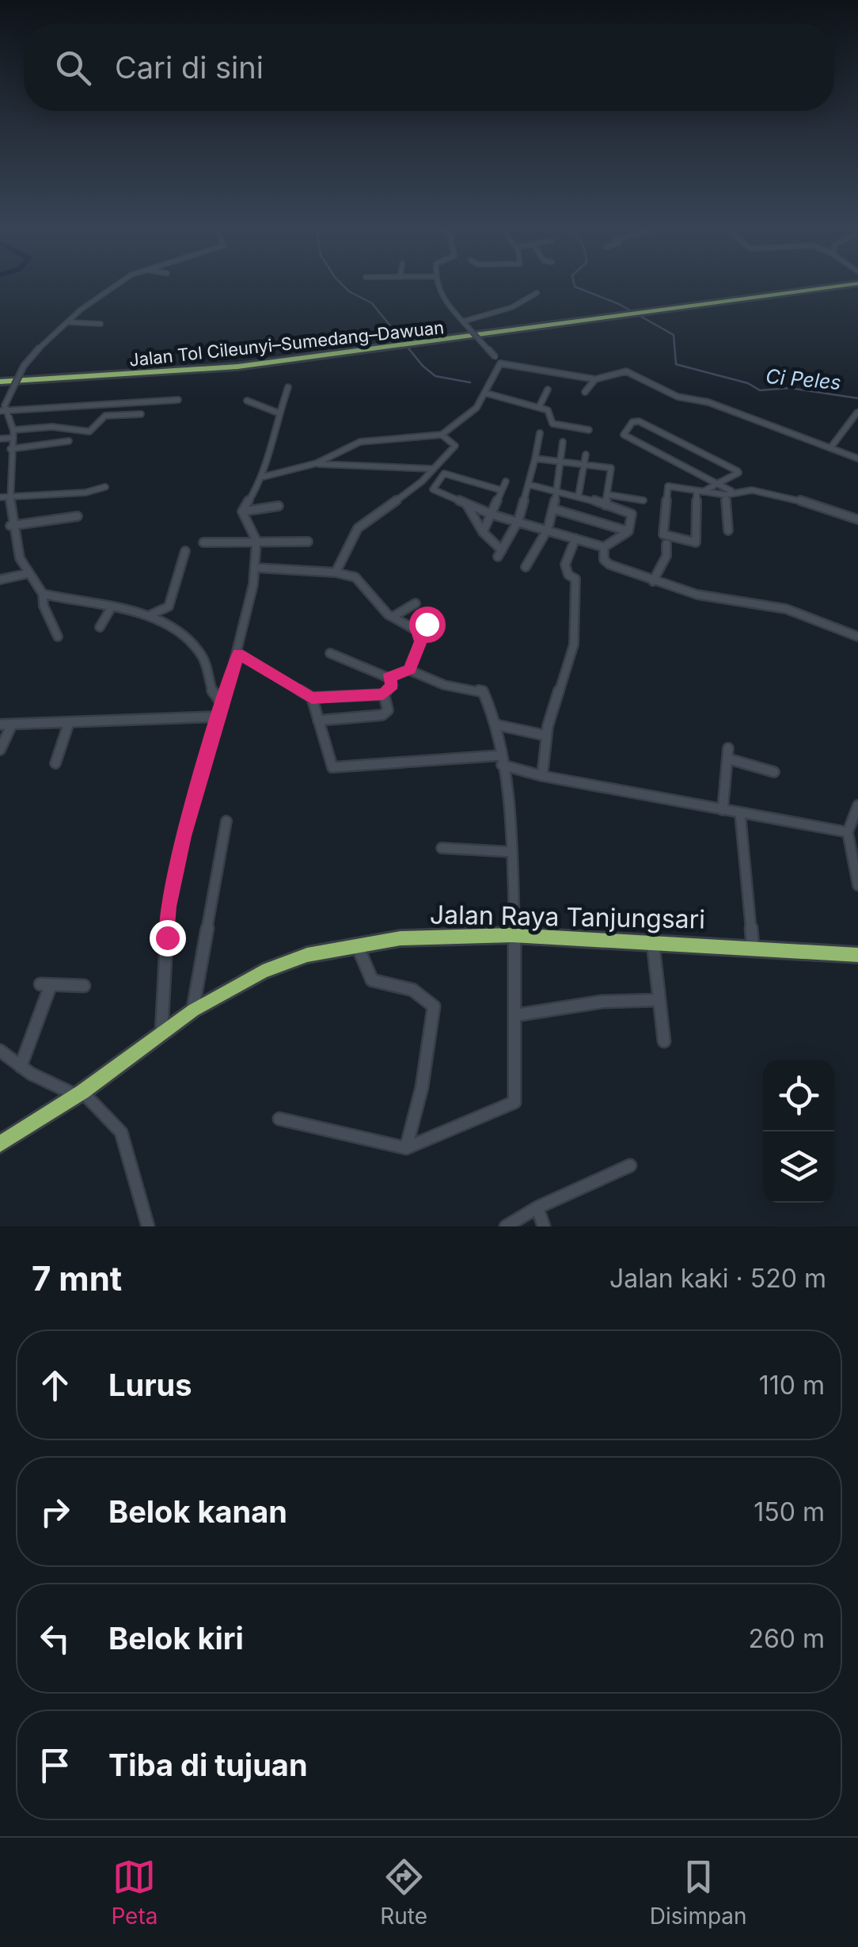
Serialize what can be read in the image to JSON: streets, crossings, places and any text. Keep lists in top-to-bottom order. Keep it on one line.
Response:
{"streets":{"highway":["Jalan Tol Cileunyi–Sumedang–Dawuan","Jalan Raya Tanjungsari"]},"water":["Ci Peles"],"page":{"search":"Cari di sini","heading":["7 mnt","Jalan kaki · 520 m"],"list":[["Lurus","110 m"],["Belok kanan","150 m"],["Belok kiri","260 m"],"Tiba di tujuan"],"nav":["Peta","Rute","Disimpan"]}}
